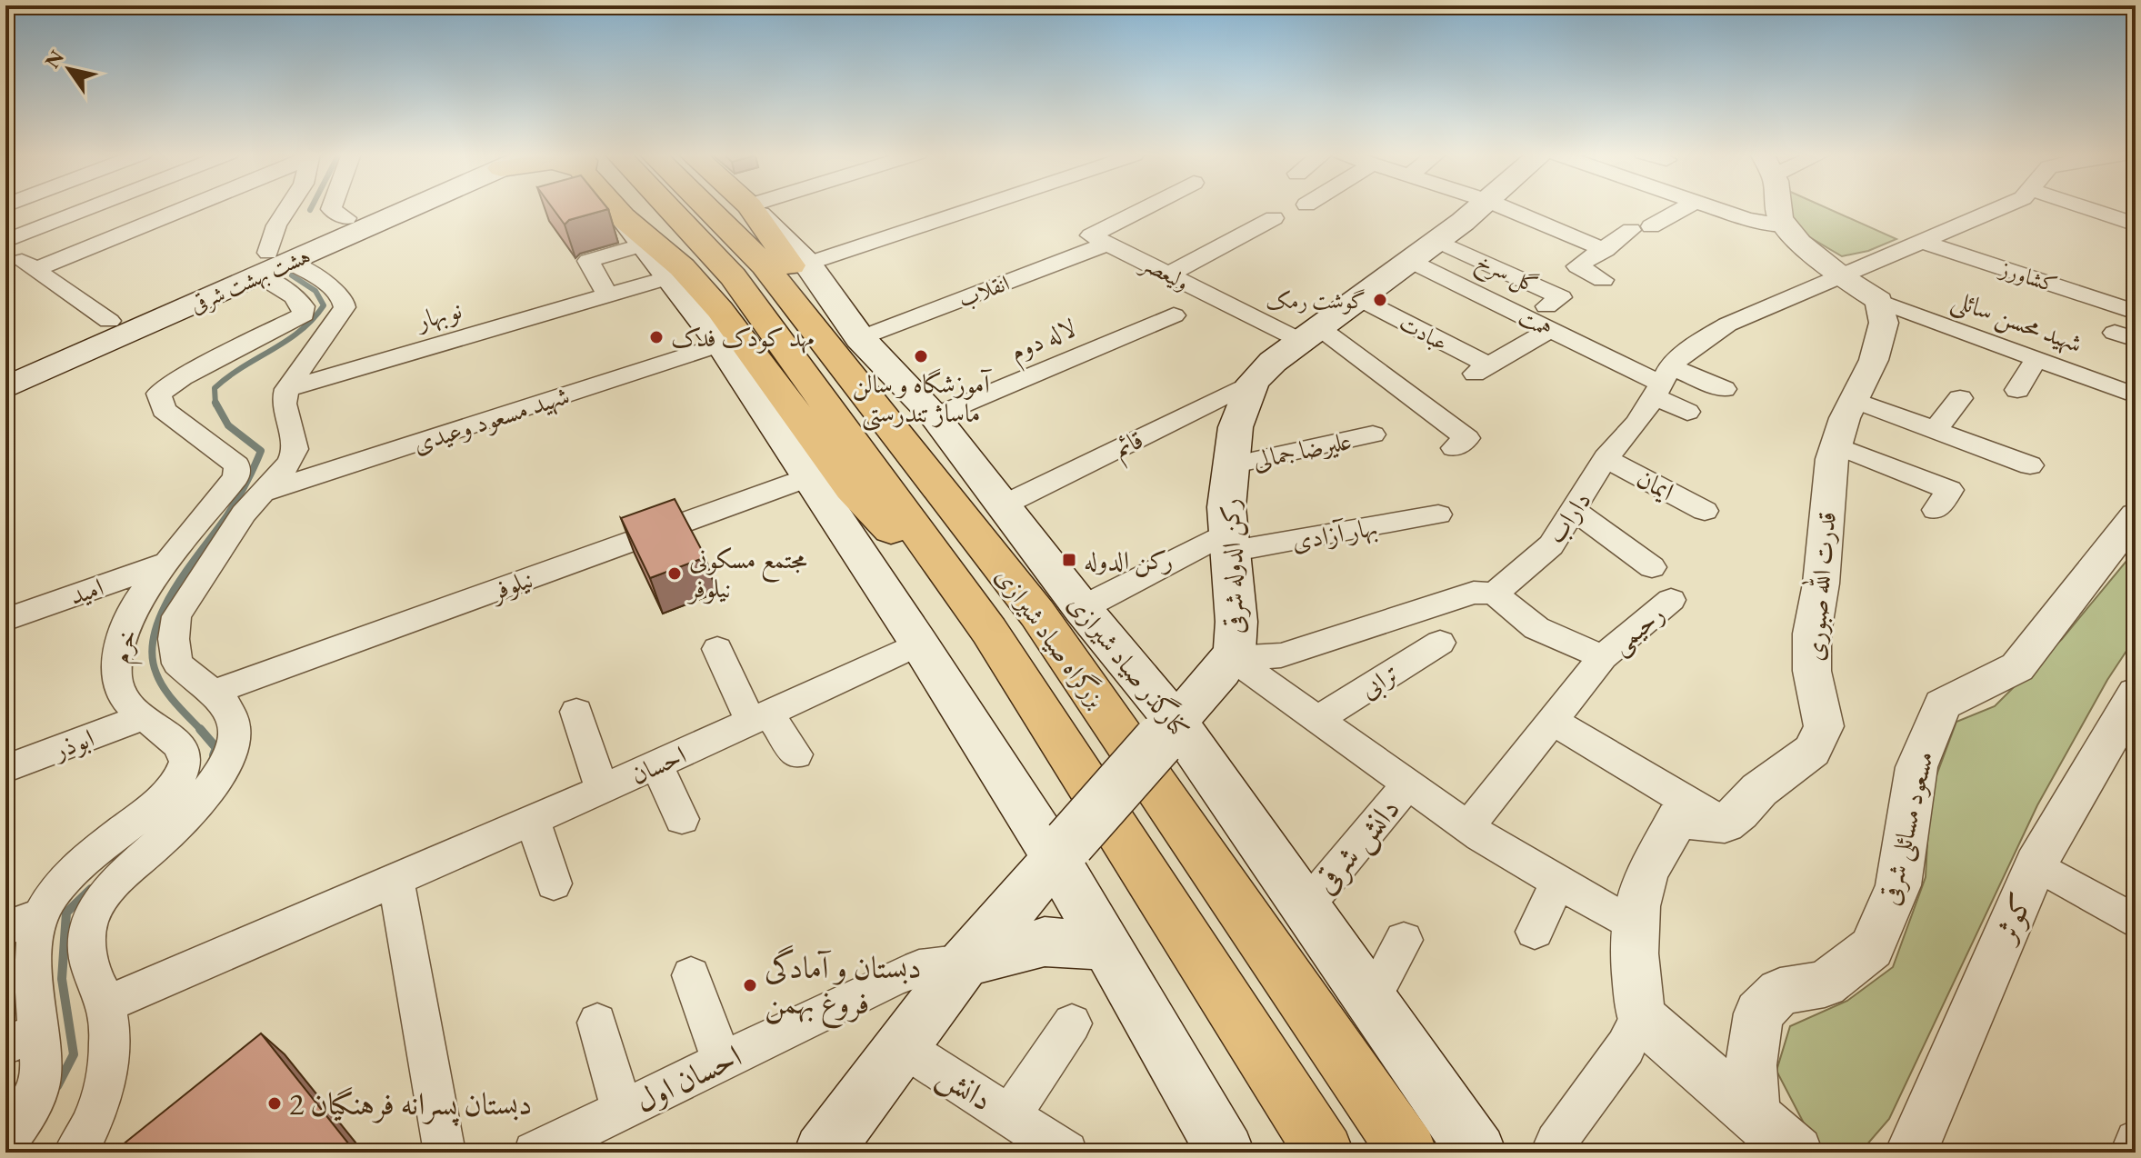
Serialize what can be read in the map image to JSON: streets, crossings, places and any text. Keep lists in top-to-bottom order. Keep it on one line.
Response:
{"streets":{"highway":["بزرگراه صیاد شیرازی"],"main road":["هشت بهشت شرقی","رکن الدوله شرقی","کنارگذر صیاد شیرازی"],"street":["ولیعصر","گل سرخ","کشاورز","انقلاب","نوبهار","شهید محسن سائلی","همت","عبادت","لاله دوم","شهید مسعود وعیدی","قائم","علیرضا جمالی","ایمان","داراب","بهار آزادی","نیلوفر","قدرت الله صبوری","امید","رحیمی","خرم","ترابی","ابوذر","احسان","مسعود مسائلی شرقی","دانش شرقی","کوثر","احسان اول","دانش"]},"crossings":[["ولیعصر","انقلاب"],["ولیعصر","رکن الدوله شرقی"],["گل سرخ","همت"],["گل سرخ","عبادت"],["گل سرخ","رکن الدوله شرقی"],["کشاورز","داراب"],["هشت بهشت شرقی","خرم"],["انقلاب","کنارگذر صیاد شیرازی"],["نوبهار","خرم"],["شهید محسن سائلی","قدرت الله صبوری"],["همت","عبادت"],["همت","داراب"],["همت","رکن الدوله شرقی"],["عبادت","رکن الدوله شرقی"],["لاله دوم","کنارگذر صیاد شیرازی"],["شهید مسعود وعیدی","خرم"],["قائم","رکن الدوله شرقی"],["قائم","کنارگذر صیاد شیرازی"],["علیرضا جمالی","رکن الدوله شرقی"],["ایمان","داراب"],["بهار آزادی","رکن الدوله شرقی"],["بهار آزادی","بزرگراه صیاد شیرازی"],["بهار آزادی","کنارگذر صیاد شیرازی"],["رکن الدوله شرقی","کنارگذر صیاد شیرازی"],["رکن الدوله شرقی","احسان اول"],["رکن الدوله شرقی","دانش"],["نیلوفر","خرم"],["امید","خرم"],["بزرگراه صیاد شیرازی","کنارگذر صیاد شیرازی"],["خرم","ابوذر"],["خرم","احسان"],["کنارگذر صیاد شیرازی","دانش شرقی"]],"places":{"other":["گوشت رمک","مهد کودک فدک","آموزشگاه و سالن ماساژ تندرستی","مجتمع مسکونی نیلوفر","دبستان و آمادگی فروغ بهمن","دبستان پسرانه فرهنگیان 2"],"transit":["رکن الدوله"]},"north":"top left"}
